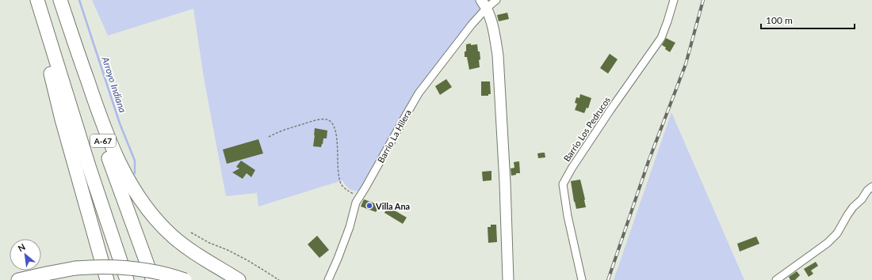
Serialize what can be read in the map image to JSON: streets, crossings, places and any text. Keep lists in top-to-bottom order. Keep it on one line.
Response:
{"streets":{"highway":["A-67"],"street":["Barrio Los Pedrucos","Barrio La Hilera"]},"water":["Arroyo Indiana"],"places":["Villa Ana"],"scale_bar":"100 m","north":"top left"}
